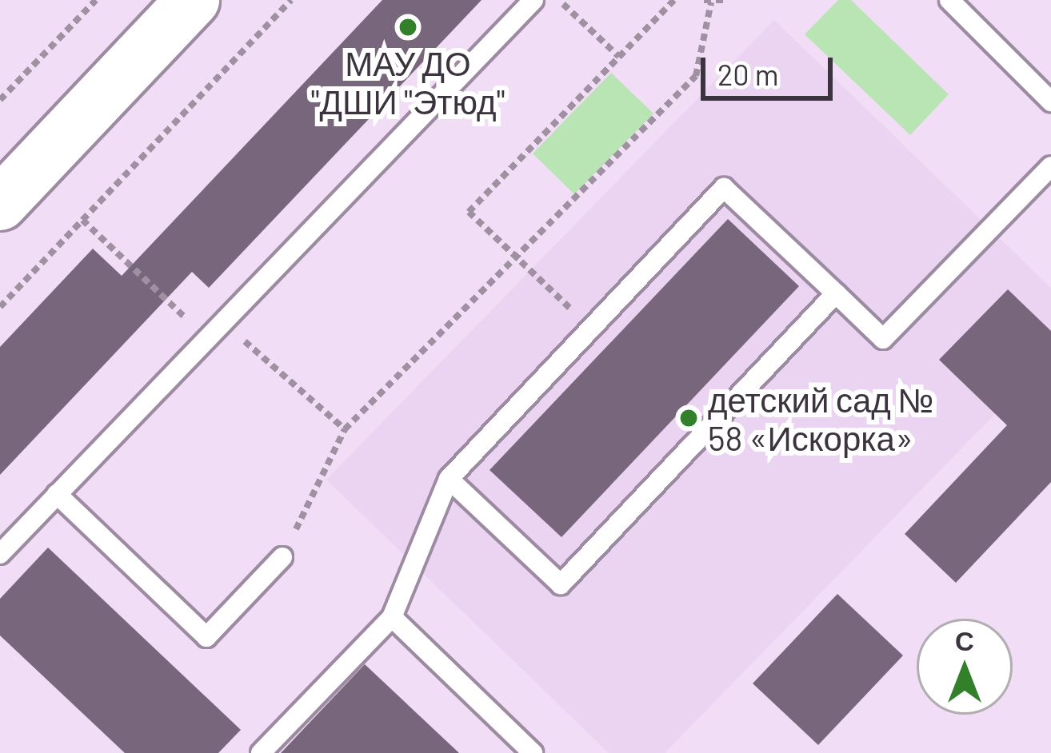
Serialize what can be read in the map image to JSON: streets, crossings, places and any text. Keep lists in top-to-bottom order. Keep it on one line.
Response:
{"places":["МАУ ДО \"ДШИ \"Этюд\"","детский сад № 58 «Искорка»"],"scale_bar":"20 m","north":"top"}
